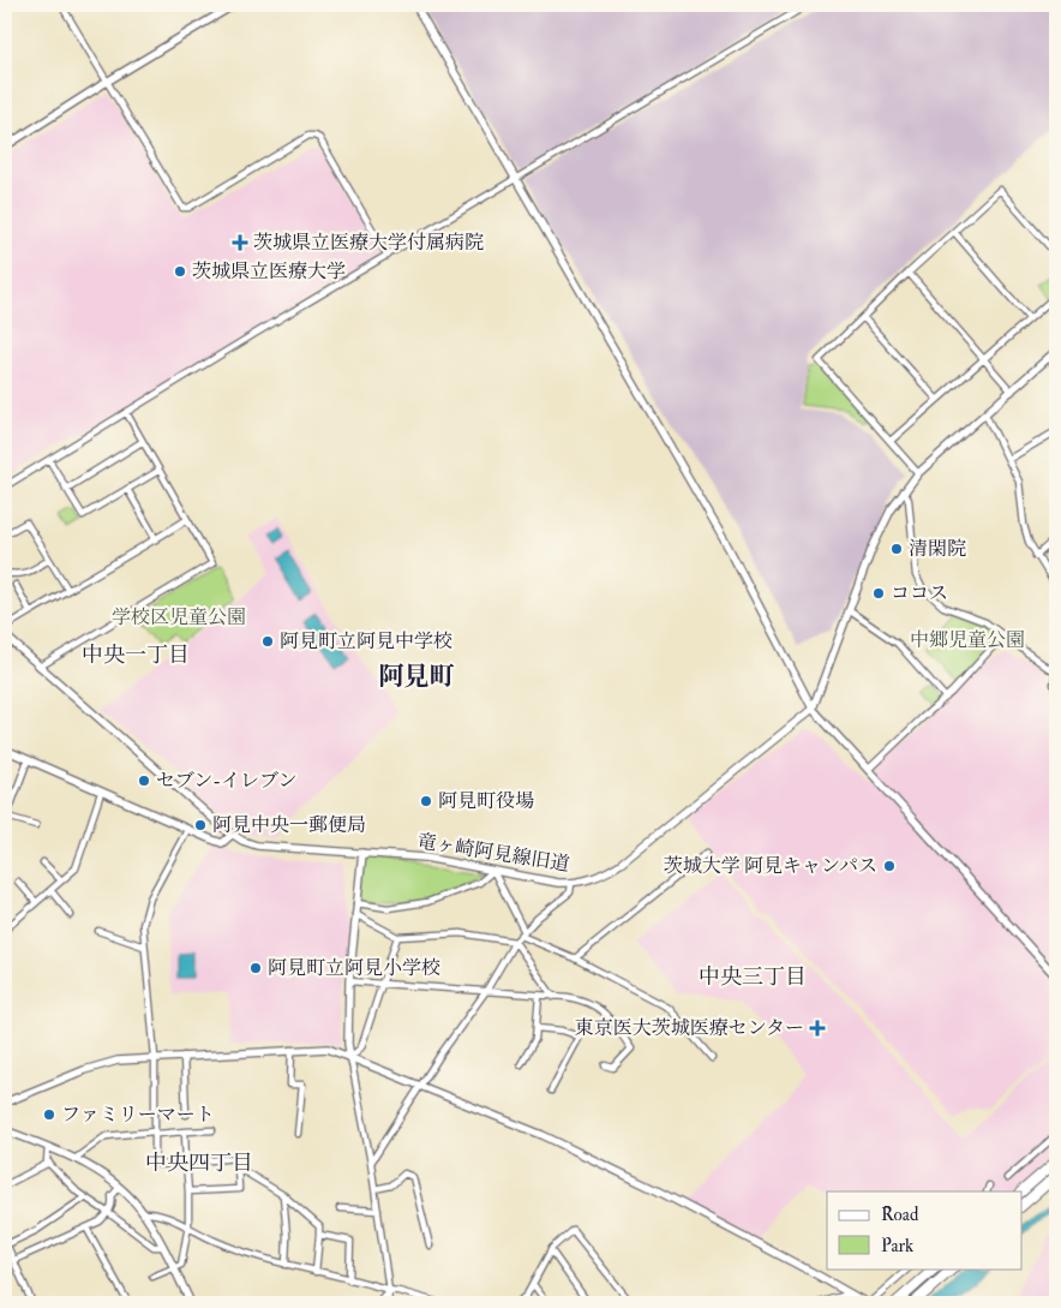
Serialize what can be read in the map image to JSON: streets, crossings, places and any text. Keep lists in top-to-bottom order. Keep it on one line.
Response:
{"streets":{"street":["竜ヶ崎阿見線旧道"]},"districts":["中央一丁目","阿見町","中央三丁目","中央四丁目"],"parks":["学校区児童公園","中郷児童公園"],"places":{"health":["茨城県立医療大学付属病院","東京医大茨城医療センター"],"other":["茨城県立医療大学","清閑院","ココス","阿見町立阿見中学校","セブン-イレブン","阿見町役場","阿見中央一郵便局","茨城大学 阿見キャンパス","阿見町立阿見小学校","ファミリーマート"]},"legend":["Road","Park"]}
